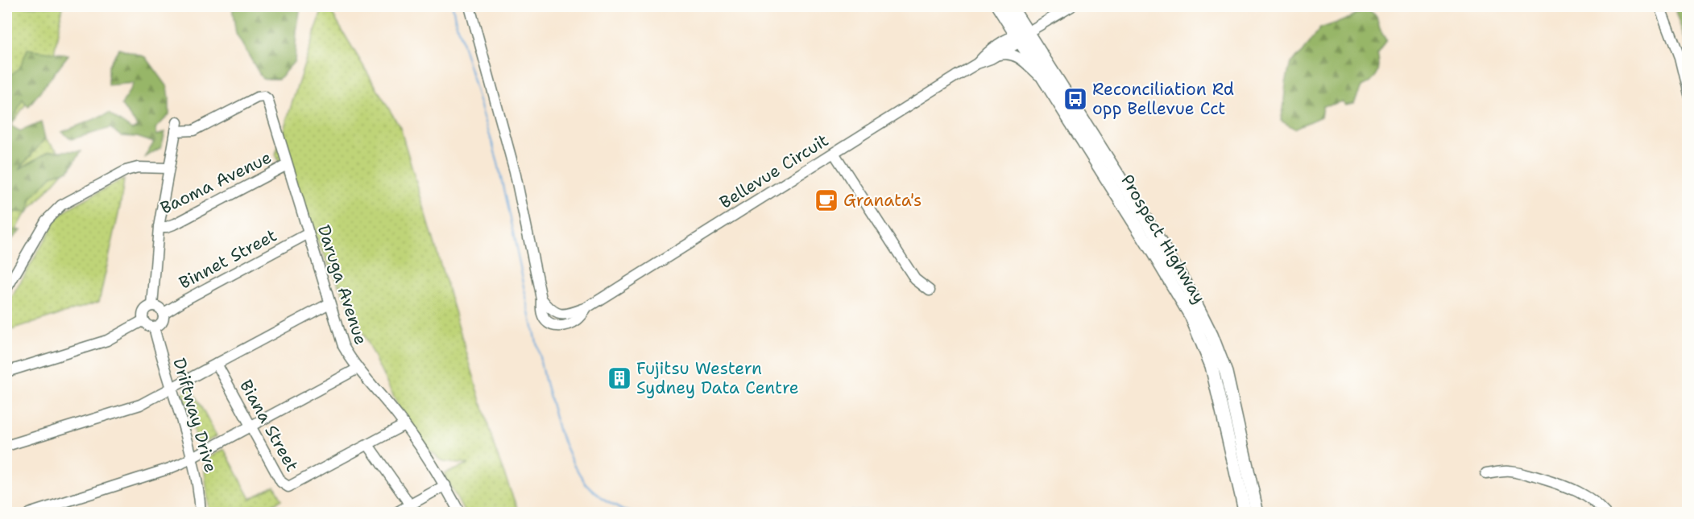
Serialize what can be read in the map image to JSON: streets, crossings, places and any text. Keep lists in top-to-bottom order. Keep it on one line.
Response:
{"streets":{"main road":["Prospect Highway"],"street":["Bellevue Circuit","Baoma Avenue","Binnet Street","Daruga Avenue","Driftway Drive","Biana Street"]},"crossings":[["Bellevue Circuit","Prospect Highway"],["Baoma Avenue","Daruga Avenue"],["Binnet Street","Daruga Avenue"],["Binnet Street","Driftway Drive"],["Daruga Avenue","Biana Street"]],"places":{"bus stop":["Reconciliation Rd opp Bellevue Cct"],"cafe":["Granata's"],"building":["Fujitsu Western Sydney Data Centre"]}}
